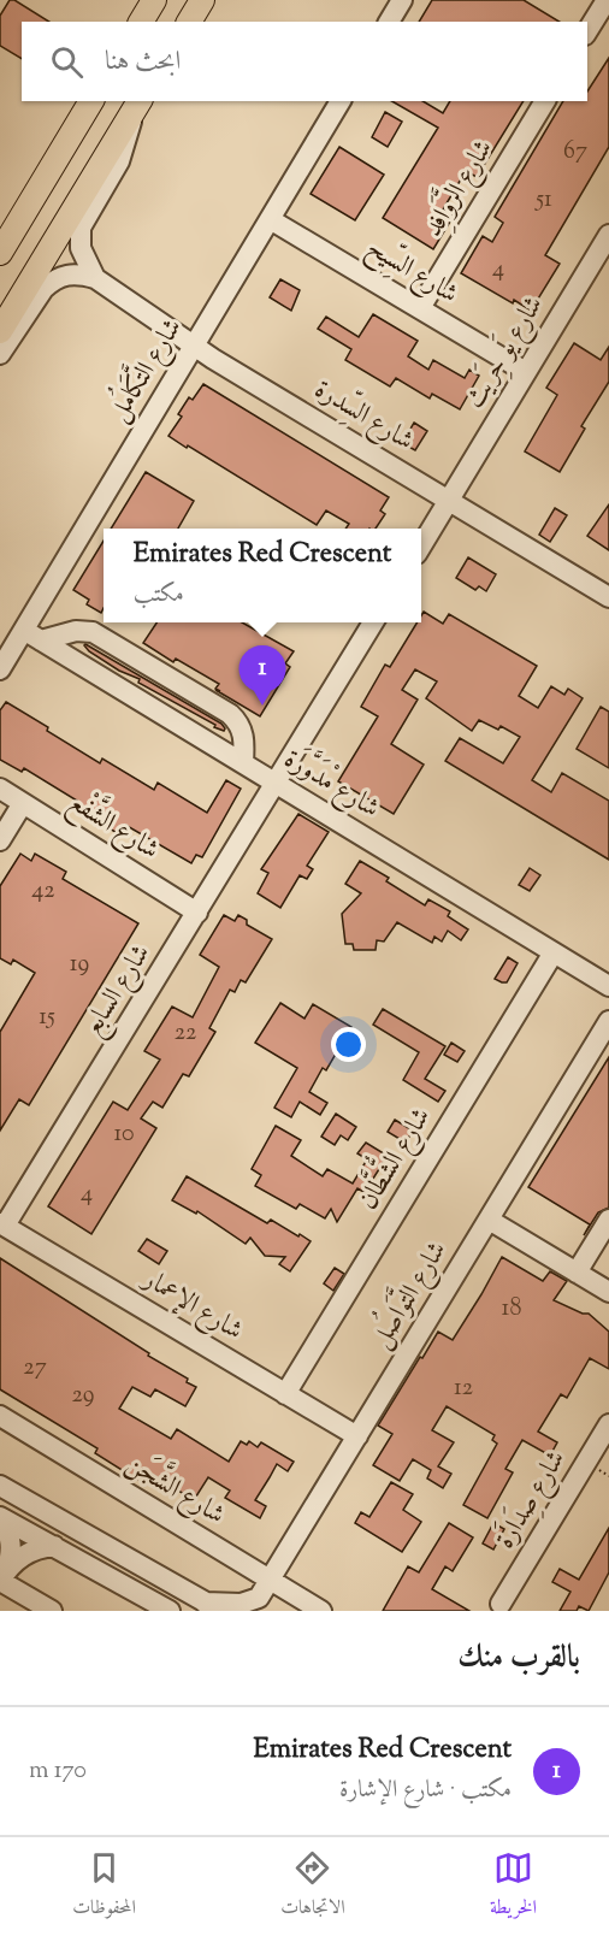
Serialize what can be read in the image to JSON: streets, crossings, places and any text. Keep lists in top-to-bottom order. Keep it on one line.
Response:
{"streets":{"street":["شارع الرَّوَافِد","شارع السِّيح","شارع يَو حِرَيث","شارع التَّكَامُل","شارع السِّدرة","شارع مْدَوَّرَة","شارع الشَّفْع","شارع السابع","شارع الشُّطَّان","شارع التَّوَاصُل","شارع الإعمار","شارع الشَّجَن","شارع صِدَارَة"]},"crossings":[["شارع الرَّوَافِد","شارع السِّيح"],["شارع السِّيح","شارع يَو حِرَيث"],["شارع السِّيح","شارع التَّكَامُل"],["شارع يَو حِرَيث","شارع السِّدرة"],["شارع التَّكَامُل","شارع السِّدرة"],["شارع التَّكَامُل","شارع مْدَوَّرَة"],["شارع مْدَوَّرَة","شارع السابع"],["شارع مْدَوَّرَة","شارع الشُّطَّان"],["شارع الشَّفْع","شارع السابع"],["شارع السابع","شارع الإعمار"],["شارع الشُّطَّان","شارع الإعمار"],["شارع التَّوَاصُل","شارع الإعمار"],["شارع التَّوَاصُل","شارع الشَّجَن"]],"house_numbers":["67","51","4","42","19","15","22","10","4","18","27","12","29"],"page":{"search":"ابحث هنا","popup":["Emirates Red Crescent","مكتب"],"pins":"1","heading":"بالقرب منك","list":[{"mark":"1","name":"Emirates Red Crescent","note":"مكتب · شارع الإشارة","value":"170 m"}],"nav":["الخريطة","الاتجاهات","المحفوظات"]}}
